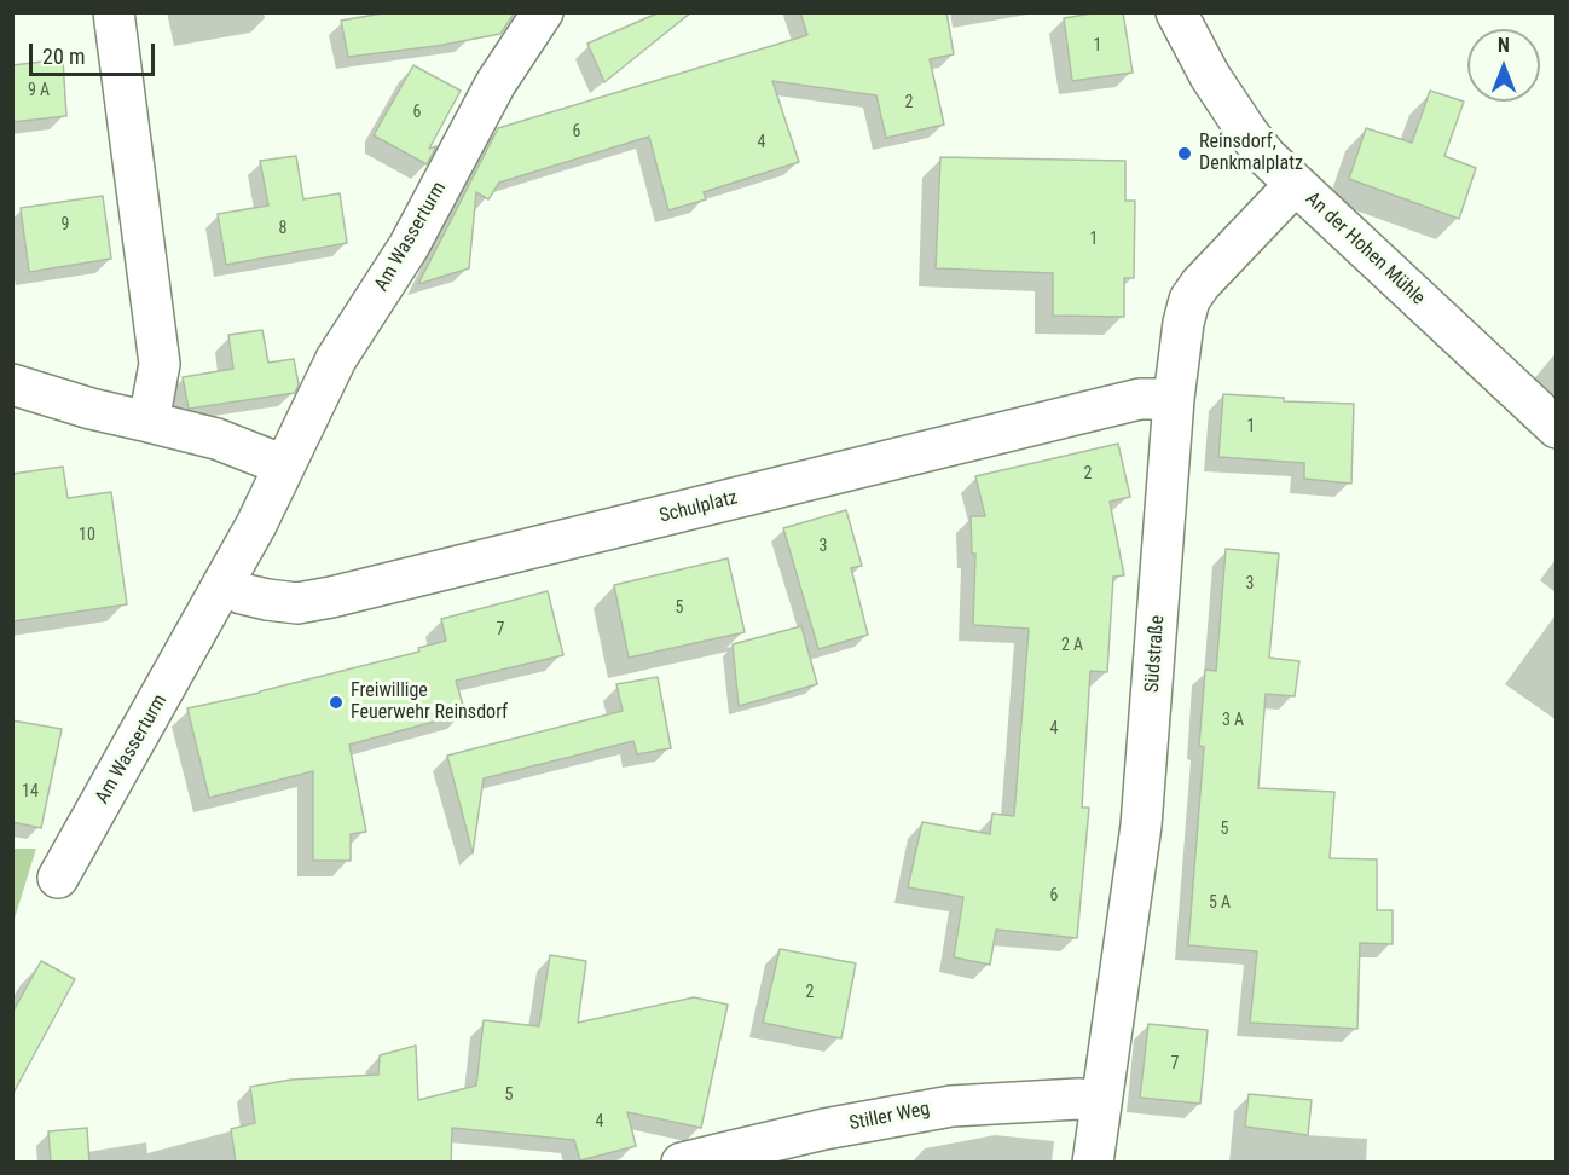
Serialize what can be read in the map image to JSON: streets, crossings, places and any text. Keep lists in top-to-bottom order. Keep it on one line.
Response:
{"streets":{"street":["Am Wasserturm","An der Hohen Mühle","Schulplatz","Südstraße","Stiller Weg"]},"crossings":[["Am Wasserturm","Schulplatz"],["An der Hohen Mühle","Südstraße"],["Schulplatz","Südstraße"],["Südstraße","Stiller Weg"]],"places":["Reinsdorf, Denkmalplatz","Freiwillige Feuerwehr Reinsdorf"],"house_numbers":["1","9 A","2","6","6","4","9","8","1","1","2","10","3","3","5","7","2 A","3 A","4","14","5","6","5 A","2","7","5","4"],"scale_bar":"20 m","north":"top"}
